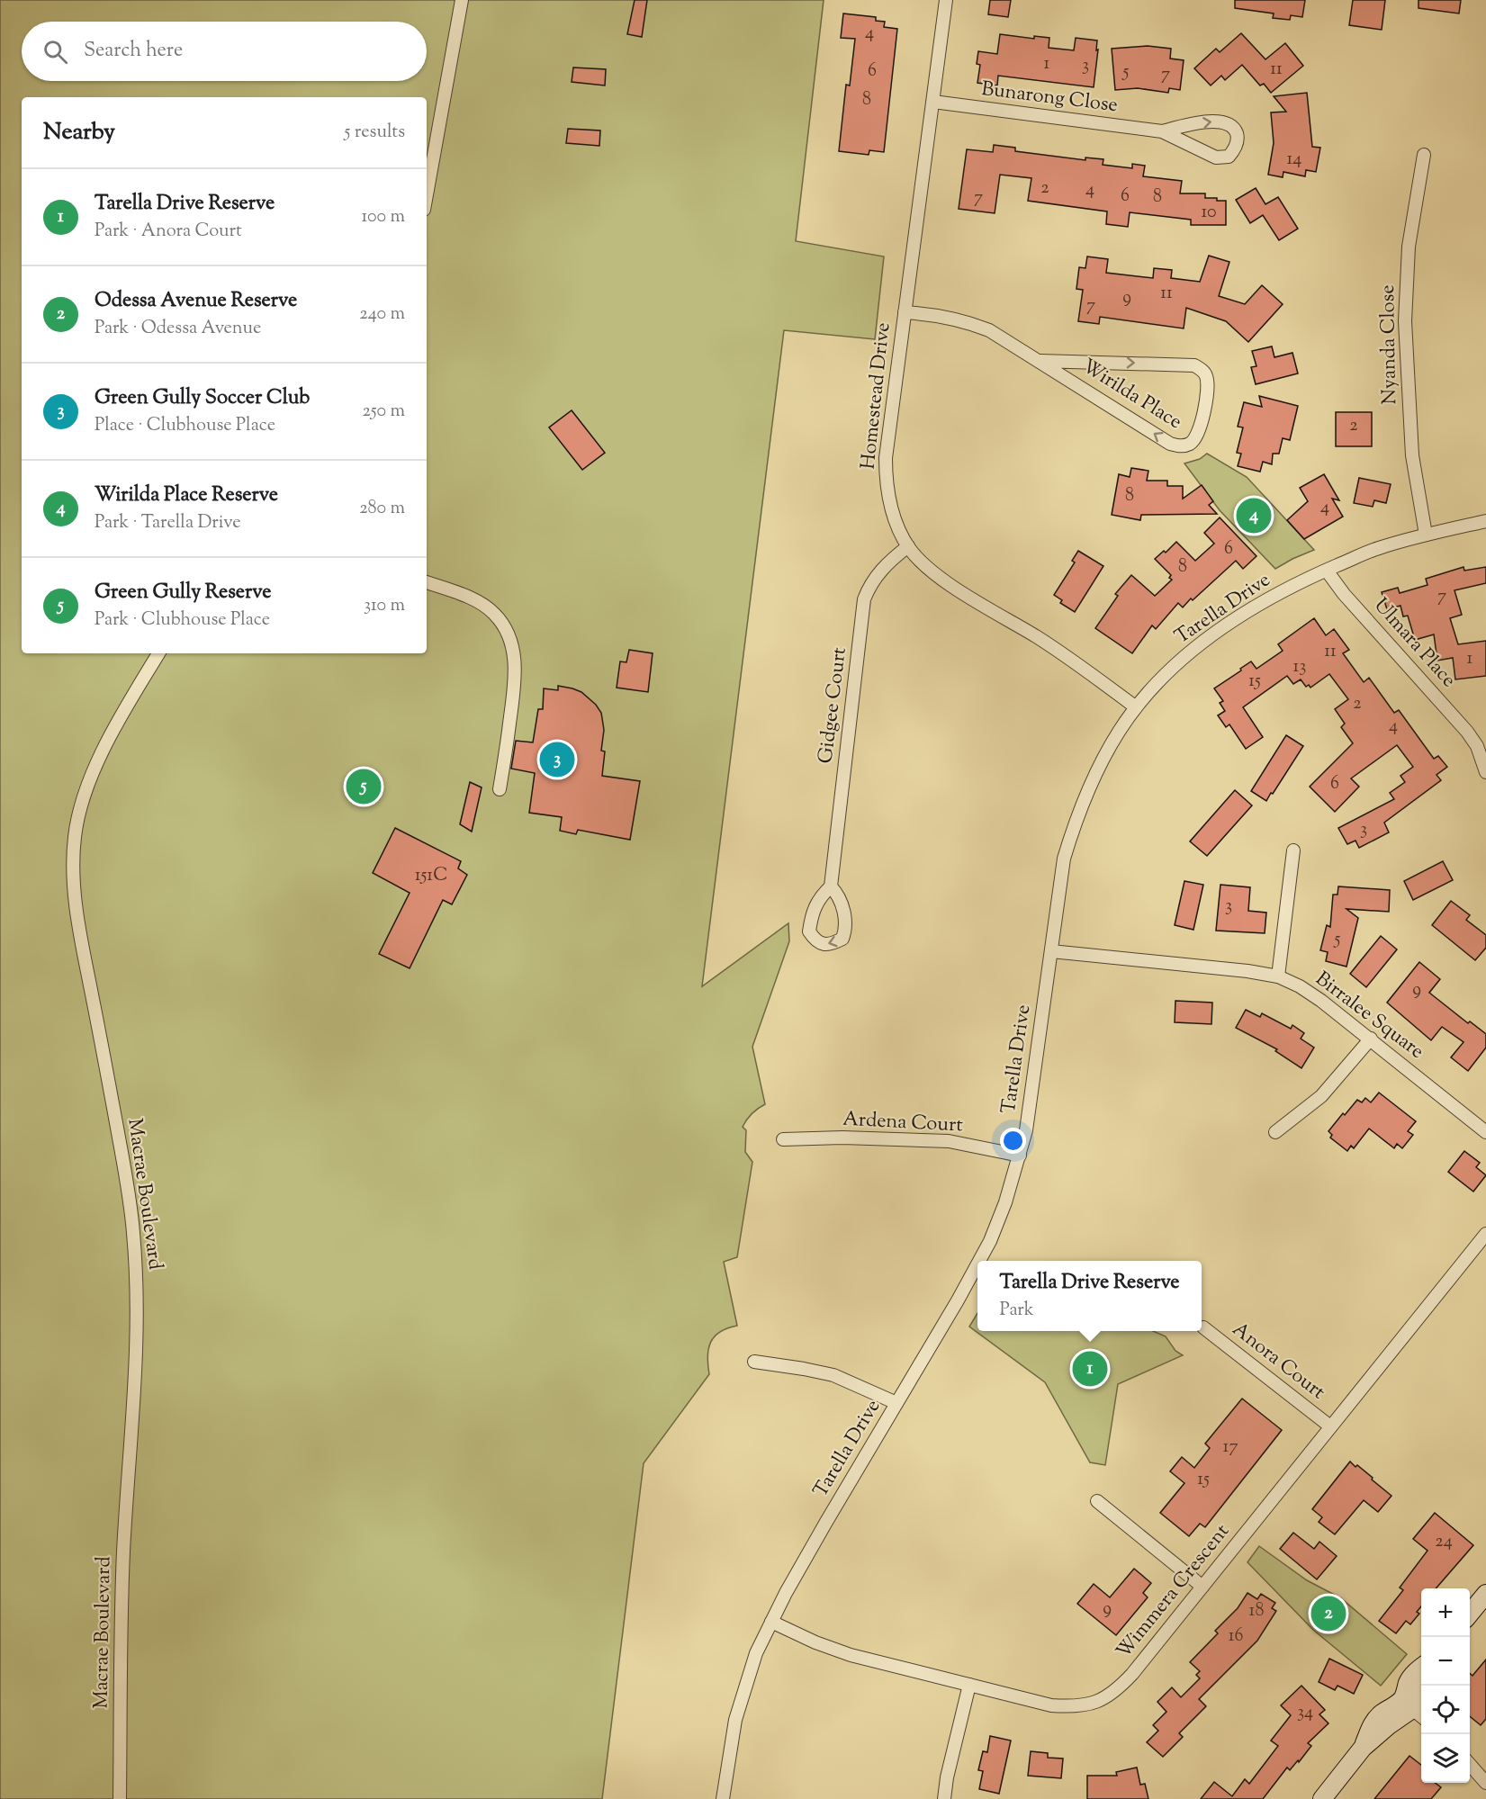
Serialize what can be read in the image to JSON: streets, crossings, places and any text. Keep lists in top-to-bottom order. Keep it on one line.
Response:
{"streets":{"street":["Bunarong Close","Nyanda Close","Wirilda Place","Homestead Drive","Tarella Drive","Ulmara Place","Gidgee Court","Birralee Square","Ardena Court","Macrae Boulevard","Anora Court","Wimmera Crescent"]},"crossings":[["Bunarong Close","Homestead Drive"],["Nyanda Close","Tarella Drive"],["Wirilda Place","Homestead Drive"],["Homestead Drive","Tarella Drive"],["Homestead Drive","Gidgee Court"],["Tarella Drive","Ulmara Place"],["Tarella Drive","Birralee Square"],["Tarella Drive","Ardena Court"],["Tarella Drive","Wimmera Crescent"],["Anora Court","Wimmera Crescent"]],"house_numbers":["4","1","3","11","6","5","7","8","14","2","4","6","8","7","10","11","9","7","2","8","4","6","8","7","11","1","13","15","2","4","6","3","151C","3","5","9","17","15","24","9","18","16","34"],"page":{"search":"Search here","heading":["Nearby","5 results"],"list":[{"mark":"1","name":"Tarella Drive Reserve","note":"Park · Anora Court","value":"100 m"},{"mark":"2","name":"Odessa Avenue Reserve","note":"Park · Odessa Avenue","value":"240 m"},{"mark":"3","name":"Green Gully Soccer Club","note":"Place · Clubhouse Place","value":"250 m"},{"mark":"4","name":"Wirilda Place Reserve","note":"Park · Tarella Drive","value":"280 m"},{"mark":"5","name":"Green Gully Reserve","note":"Park · Clubhouse Place","value":"310 m"}],"pins":["4","3","5","1","2"],"popup":["Tarella Drive Reserve","Park"],"map_buttons":["+","−"]}}
